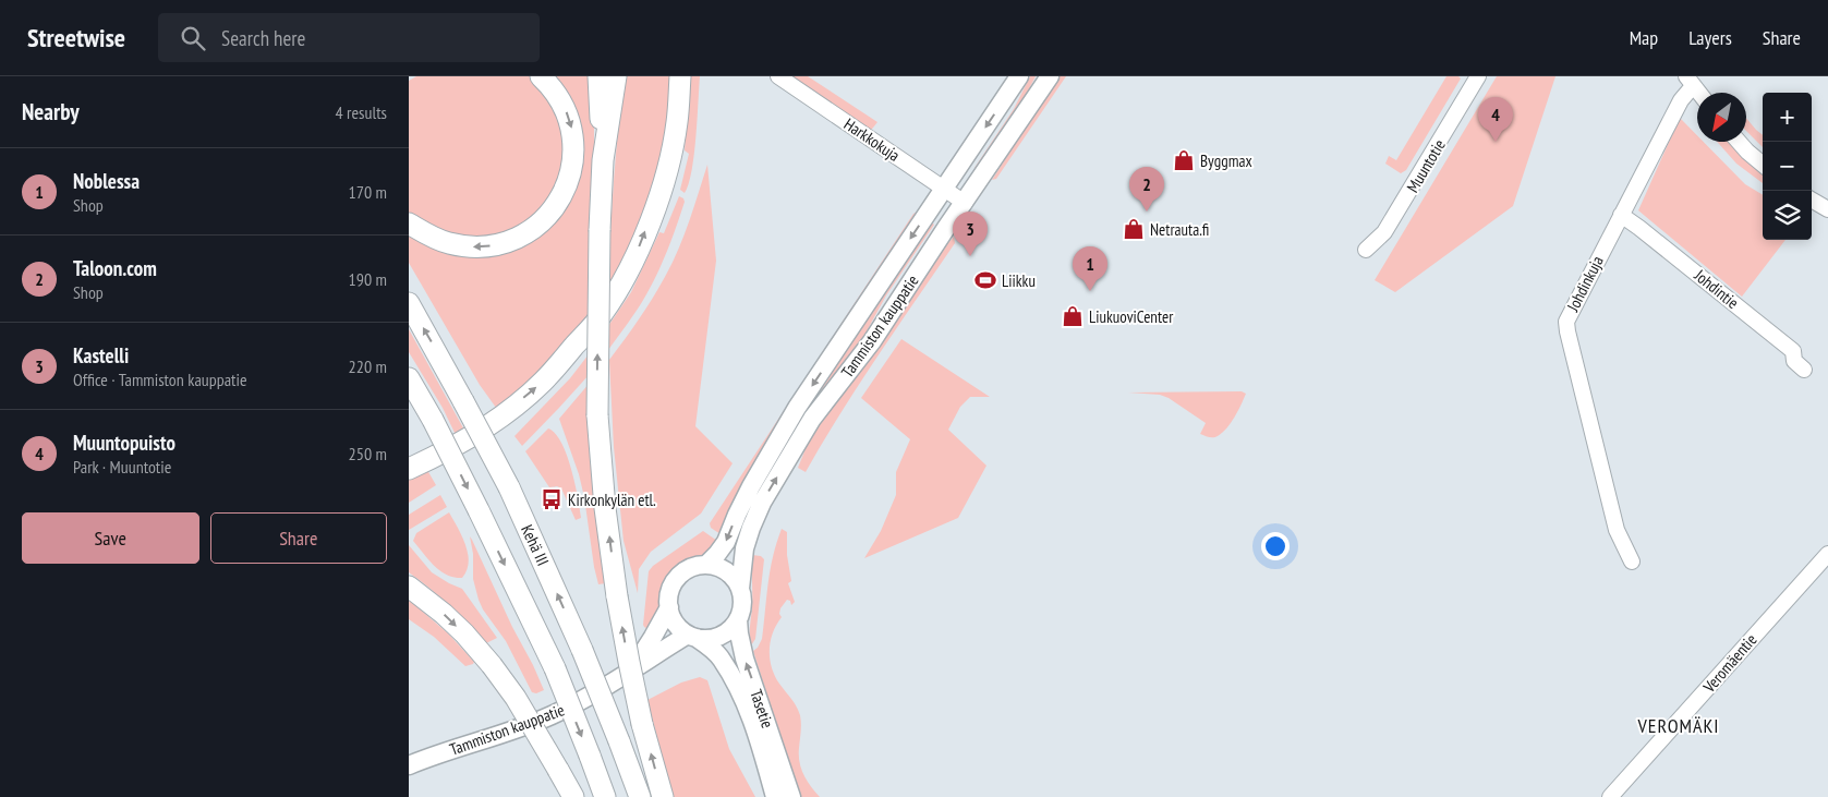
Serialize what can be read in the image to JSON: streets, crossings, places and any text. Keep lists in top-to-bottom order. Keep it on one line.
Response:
{"streets":{"highway":["Kehä III"],"main road":["Tammiston kauppatie","Tasetie"],"street":["Harkkokuja","Muuntotie","Johdinkuja","Johdintie","Veromäentie"]},"crossings":[["Harkkokuja","Tammiston kauppatie"],["Johdinkuja","Johdintie"],["Tammiston kauppatie","Tasetie"]],"districts":["VEROMÄKI"],"places":{"shop":["Byggmax","Netrauta.fi","LiukuoviCenter"],"sports":["Liikku"],"bus stop":["Kirkonkylän etl."]},"north":"bottom left","page":{"header":"Streetwise","search":"Search here","nav":["Map","Layers","Share"],"heading":["Nearby","4 results"],"map_buttons":["+","−"],"pins":["4","2","3","1"],"list":[{"mark":"1","name":"Noblessa","note":"Shop","value":"170 m"},{"mark":"2","name":"Taloon.com","note":"Shop","value":"190 m"},{"mark":"3","name":"Kastelli","note":"Office · Tammiston kauppatie","value":"220 m"},{"mark":"4","name":"Muuntopuisto","note":"Park · Muuntotie","value":"250 m"}],"buttons":["Save","Share"]}}
